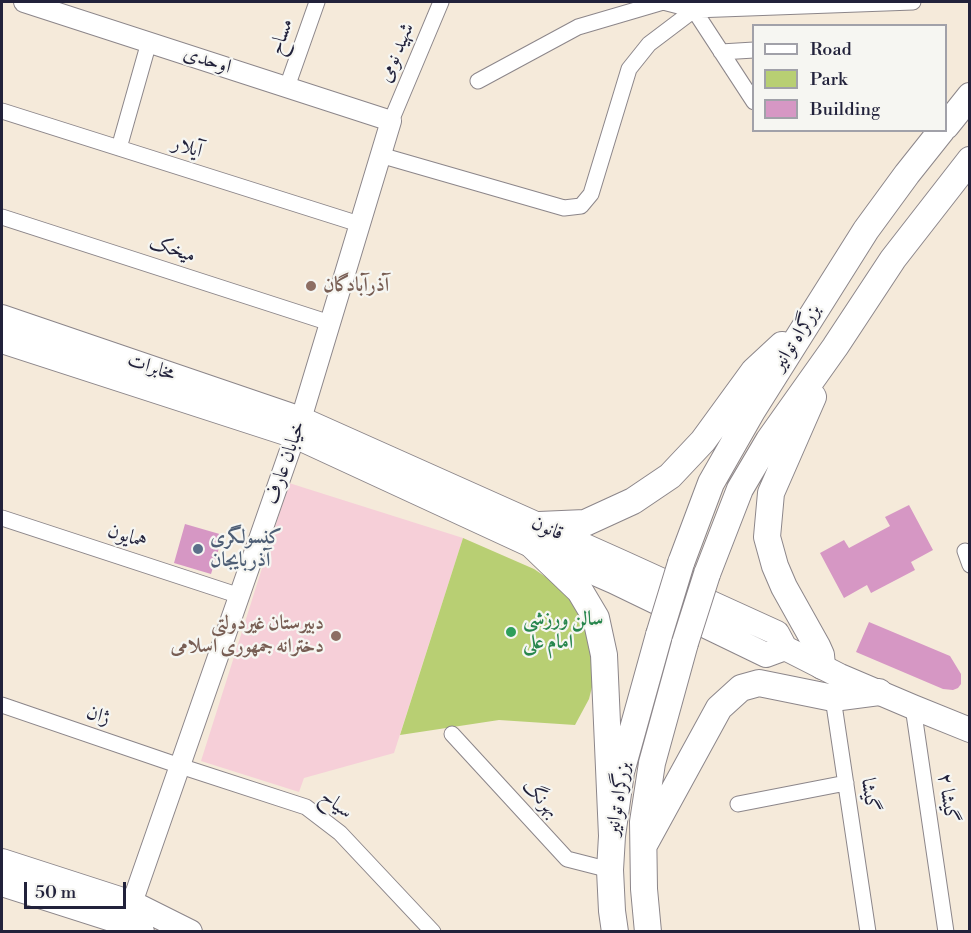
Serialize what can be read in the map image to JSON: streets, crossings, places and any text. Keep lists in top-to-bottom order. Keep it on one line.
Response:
{"streets":{"highway":["بزرگراه توانیر"],"main road":["مخابرات","قانون"],"street":["مساح","شهید نومی","اوحدی","آیلار","میخک","خیابان عارف","همایون","ژان","گیشا","گیشا ۲","بهرنگ","سیاح"]},"crossings":[["مساح","اوحدی"],["شهید نومی","اوحدی"],["شهید نومی","خیابان عارف"],["اوحدی","خیابان عارف"],["آیلار","خیابان عارف"],["میخک","خیابان عارف"],["بزرگراه توانیر","بهرنگ"],["مخابرات","خیابان عارف"],["مخابرات","قانون"],["خیابان عارف","قانون"],["خیابان عارف","همایون"],["خیابان عارف","ژان"],["خیابان عارف","سیاح"],["قانون","گیشا"],["قانون","گیشا ۲"],["ژان","سیاح"]],"places":["آذرآبادگان","کنسولگری آذربایجان","سالن ورزشی امام علی","دبیرستان غیردولتی دخترانه جمهوری اسلامی"],"legend":["Road","Park","Building"],"scale_bar":"50 m"}
